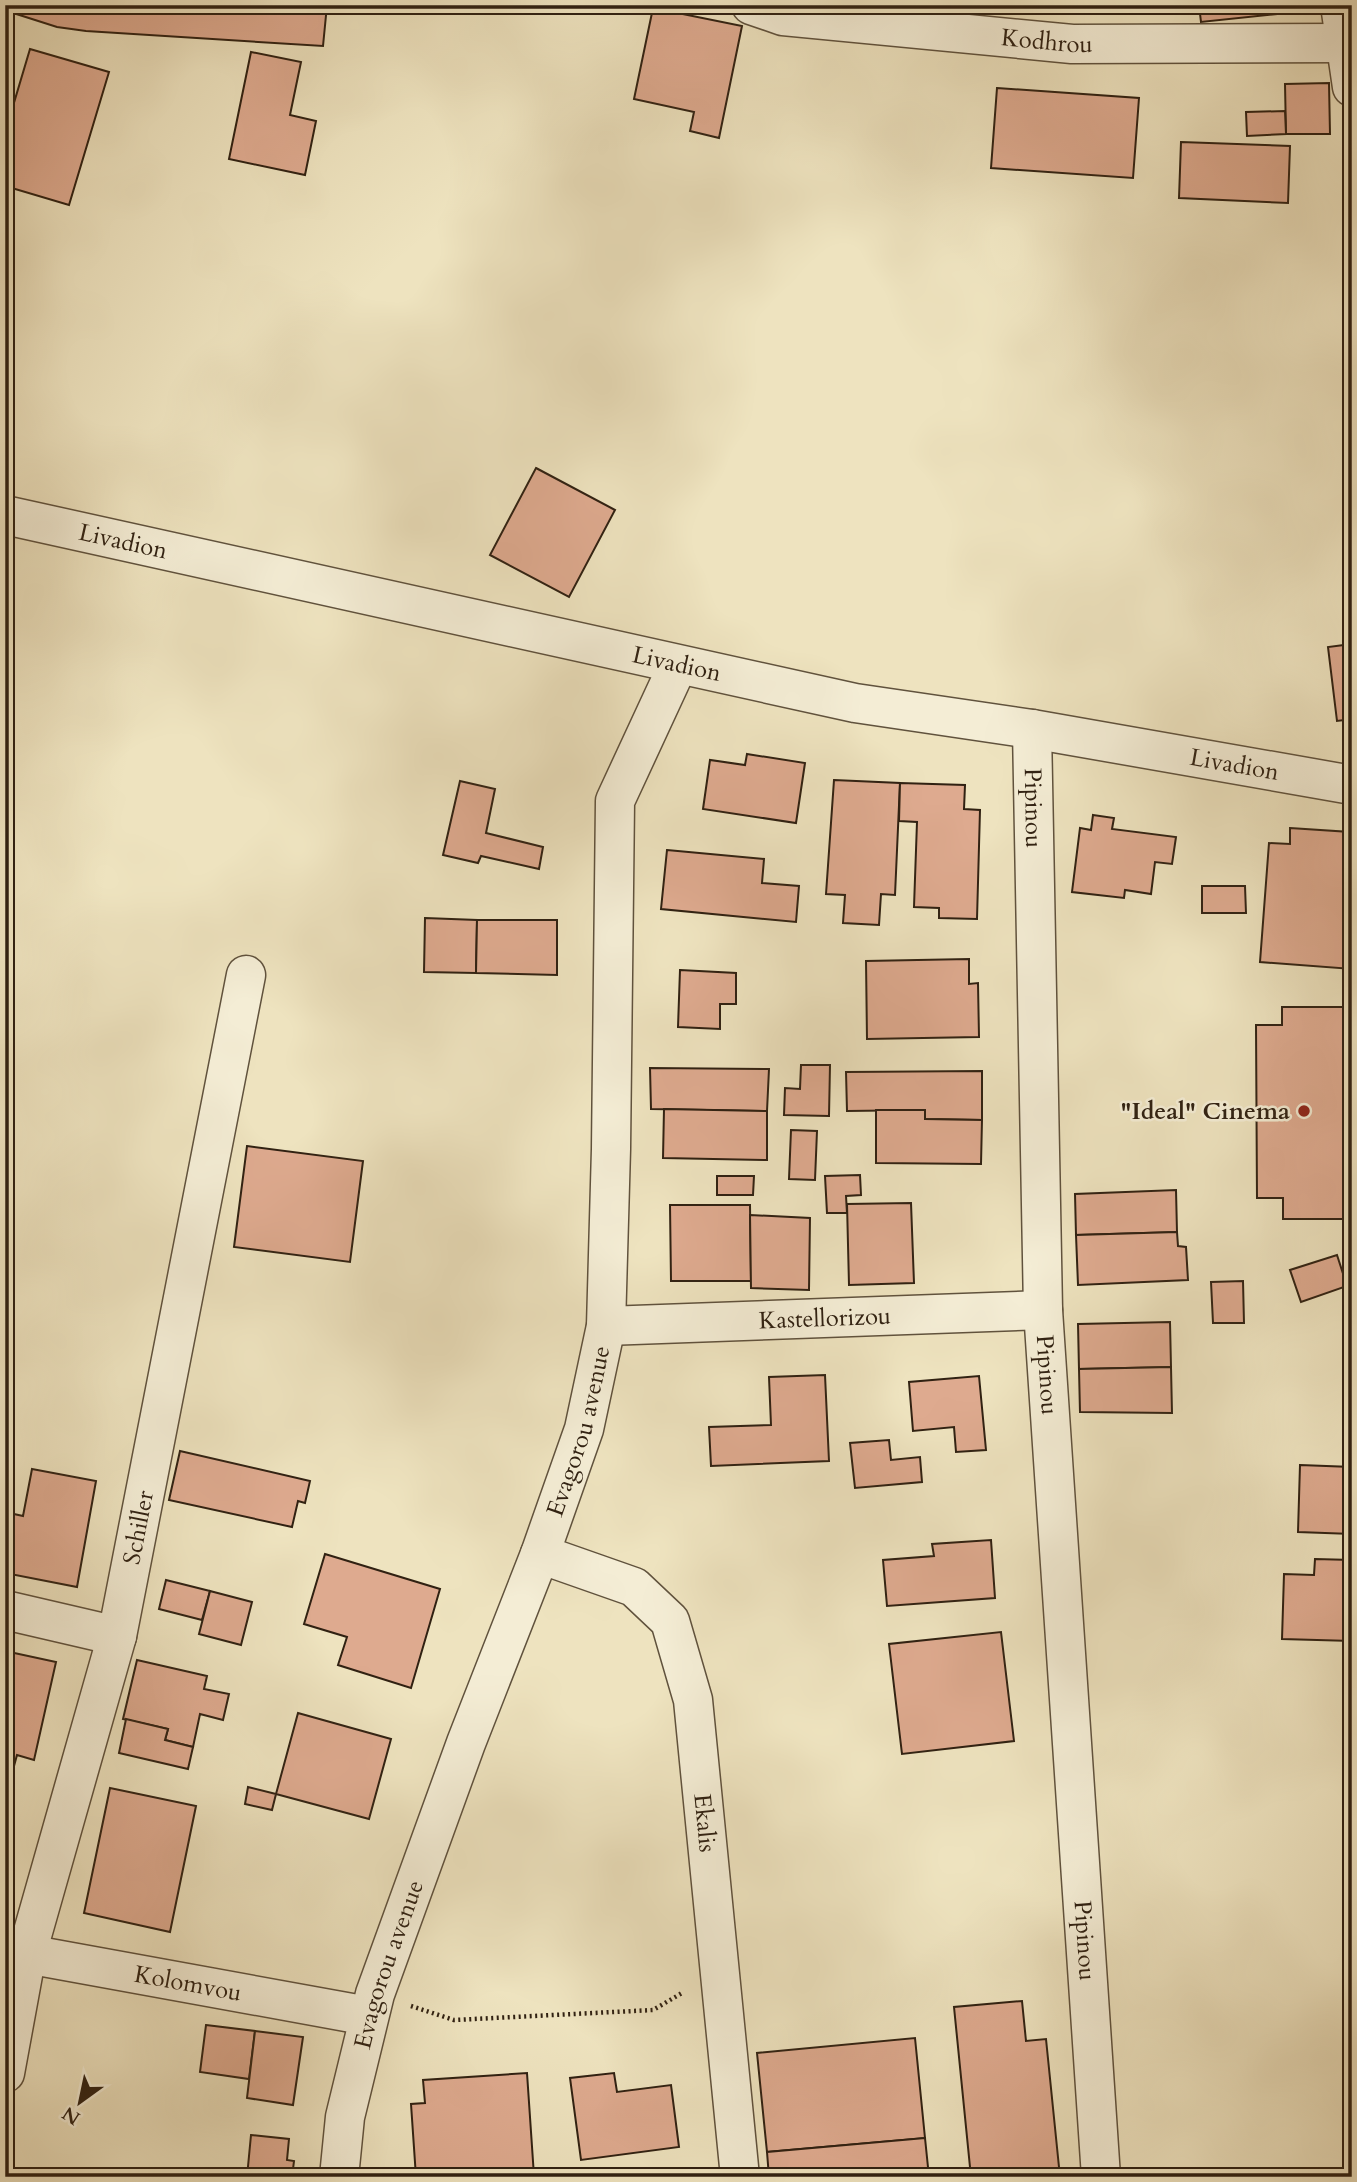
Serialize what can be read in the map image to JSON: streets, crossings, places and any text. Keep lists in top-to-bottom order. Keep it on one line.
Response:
{"streets":{"street":["Kodhrou","Livadion","Pipinou","Kastellorizou","Evagorou avenue","Schiller","Ekalis","Kolomvou"]},"crossings":[["Livadion","Pipinou"],["Livadion","Evagorou avenue"],["Pipinou","Kastellorizou"],["Kastellorizou","Evagorou avenue"],["Evagorou avenue","Ekalis"],["Evagorou avenue","Kolomvou"],["Schiller","Kolomvou"]],"places":["\"Ideal\" Cinema"],"north":"bottom left"}
